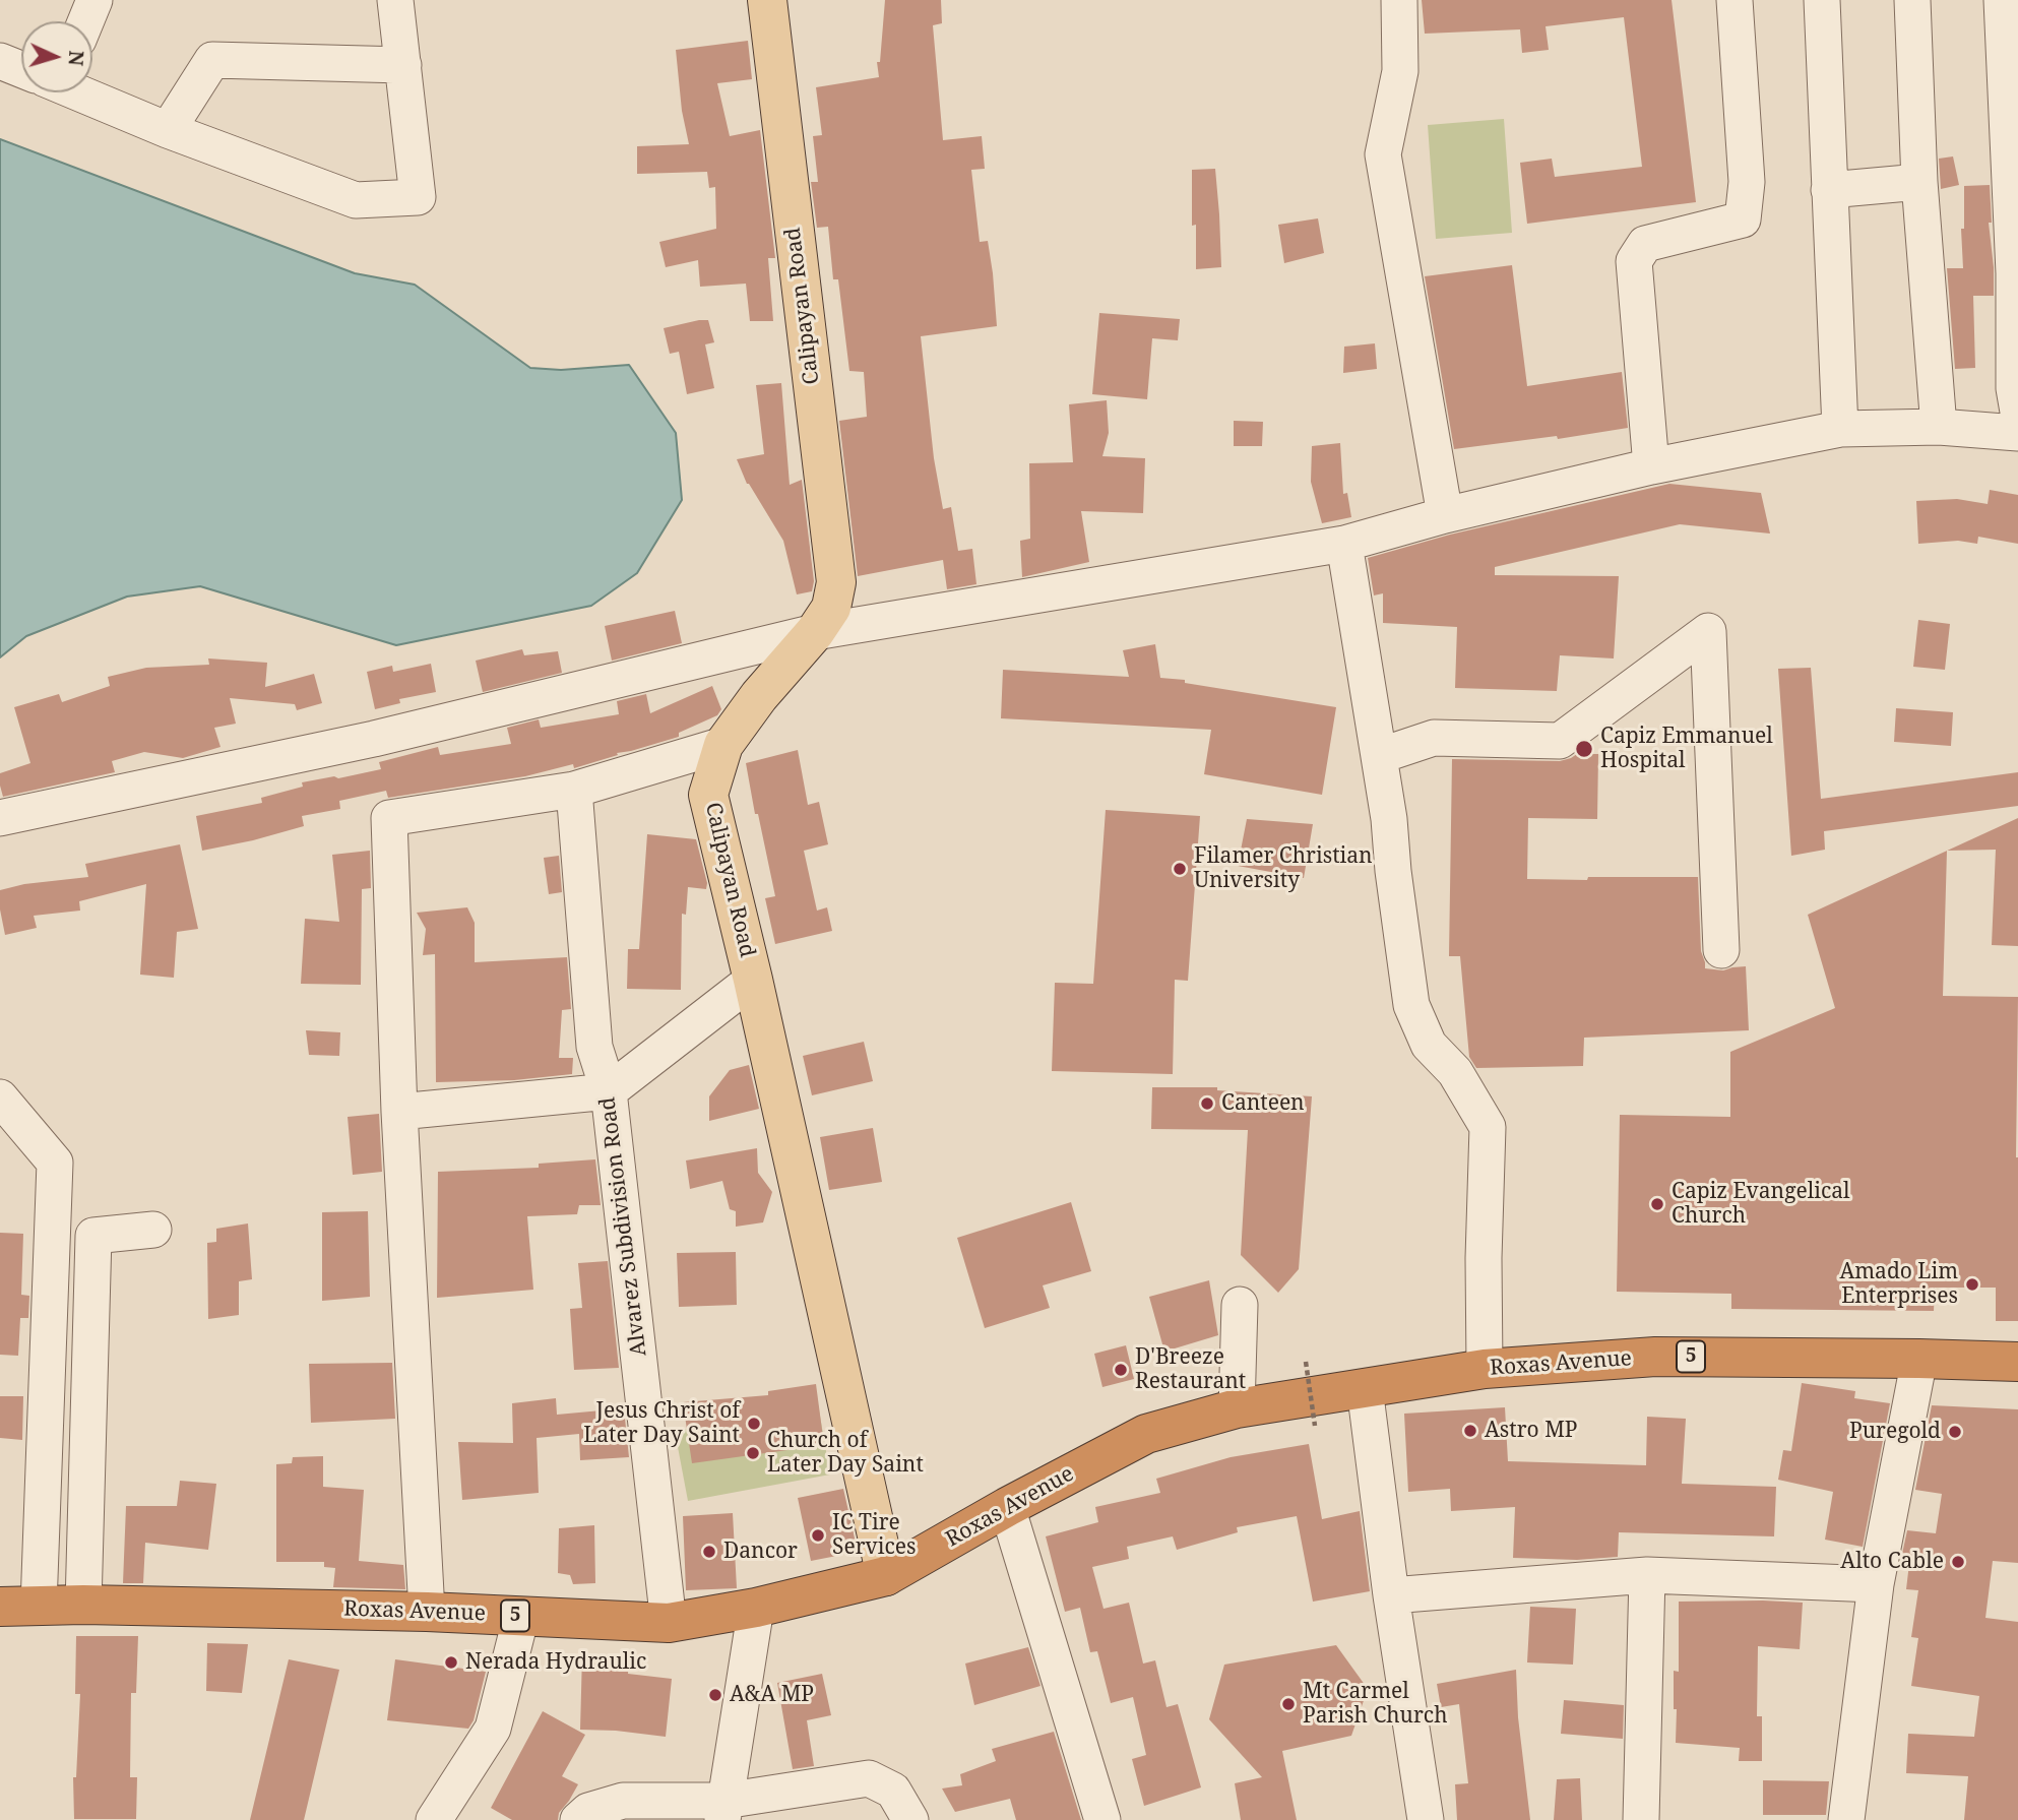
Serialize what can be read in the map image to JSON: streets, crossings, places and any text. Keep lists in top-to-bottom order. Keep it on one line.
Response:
{"streets":{"highway":["5","Roxas Avenue"],"main road":["Calipayan Road"],"street":["Alvarez Subdivision Road"]},"crossings":[["Calipayan Road","Roxas Avenue"],["Alvarez Subdivision Road","Roxas Avenue"]],"places":["Capiz Emmanuel Hospital","Filamer Christian University","Canteen","Capiz Evangelical Church","Amado Lim Enterprises","D'Breeze Restaurant","Jesus Christ of Later Day Saint","Astro MP","Puregold","Church of Later Day Saint","IC Tire Services","Dancor","Alto Cable","Nerada Hydraulic","A&A MP","Mt Carmel Parish Church"],"north":"right"}
